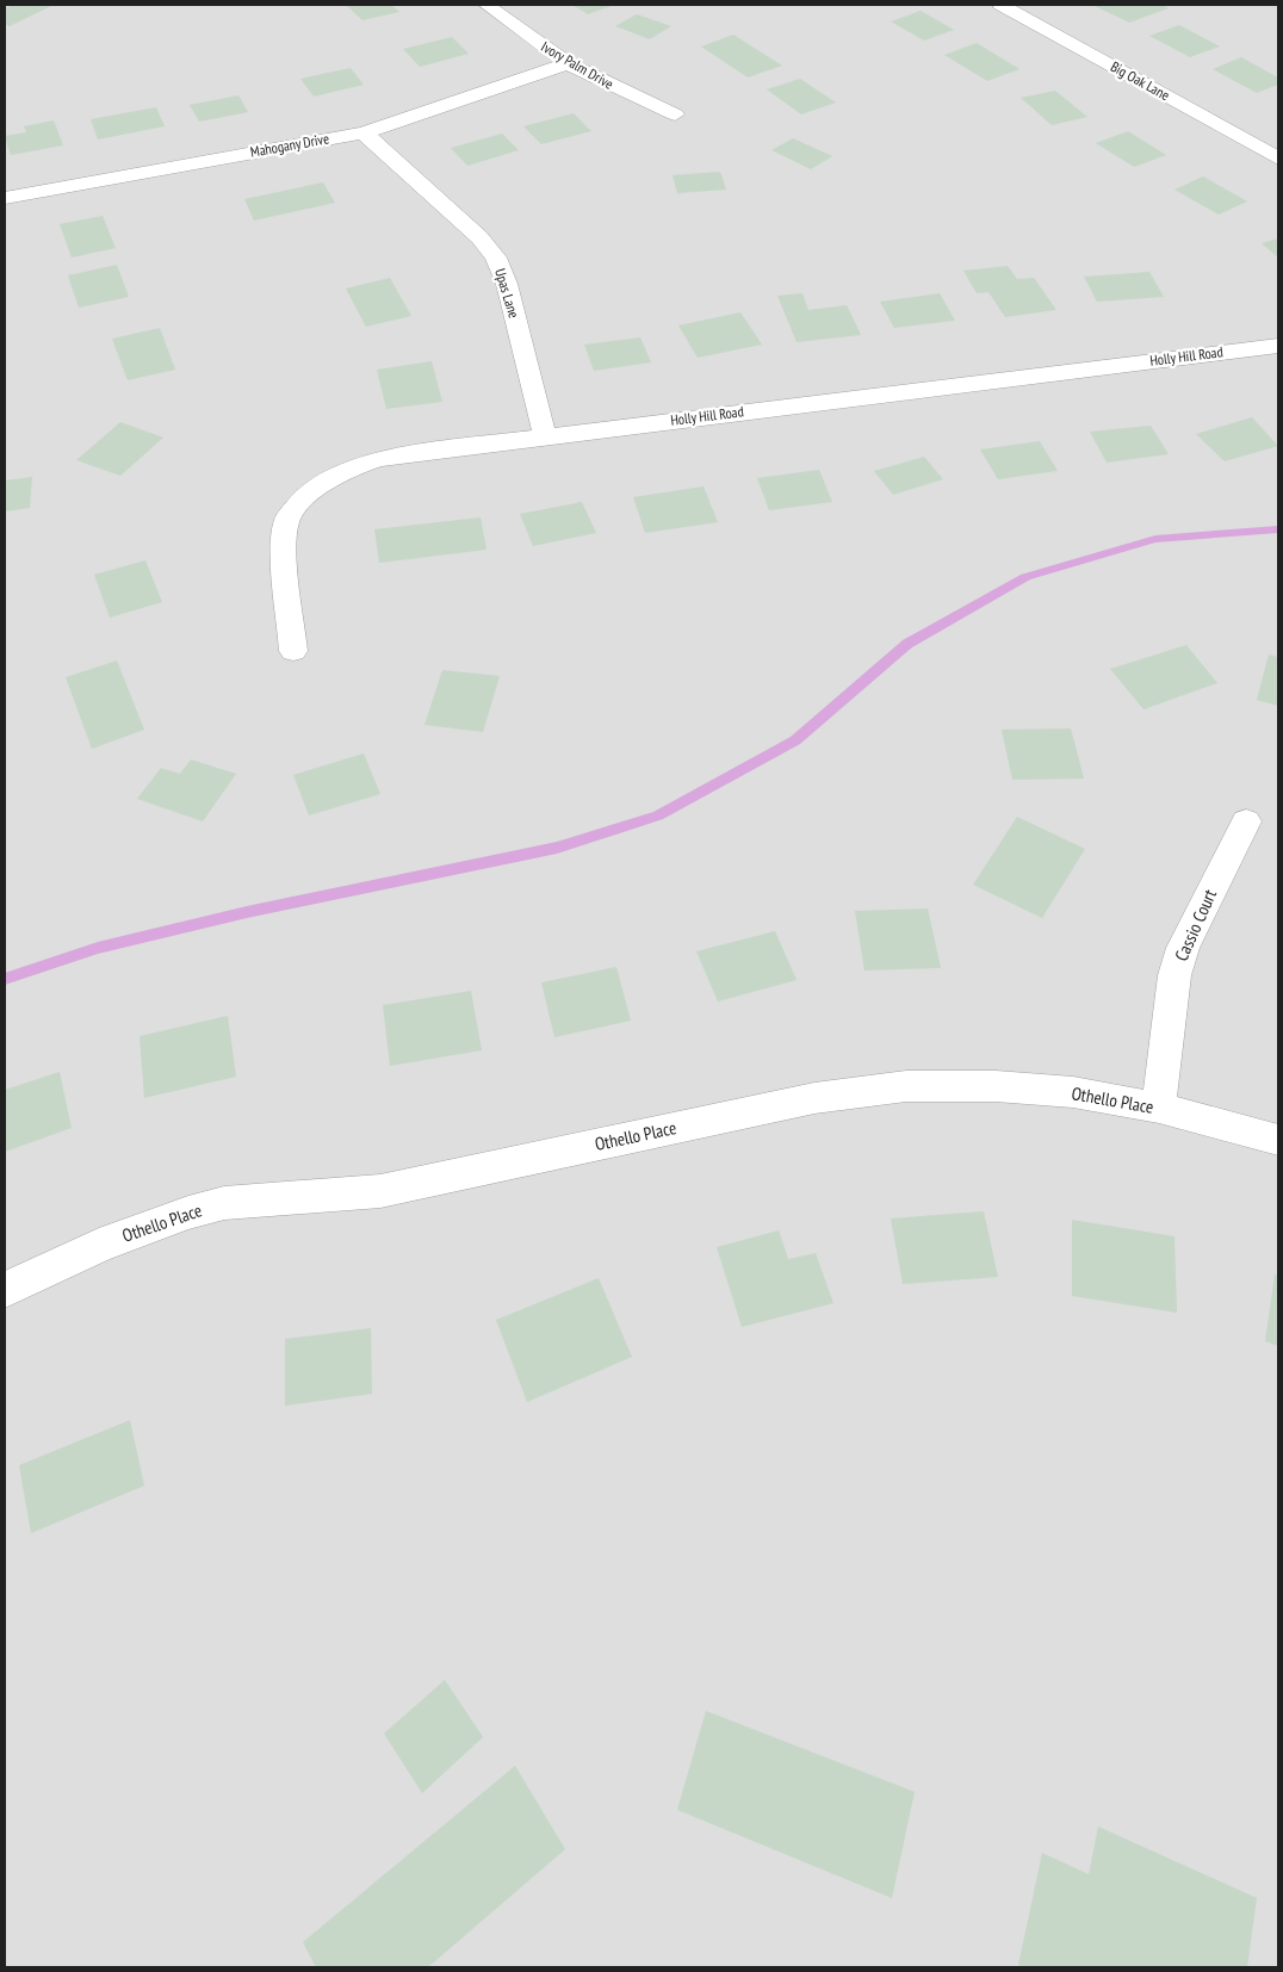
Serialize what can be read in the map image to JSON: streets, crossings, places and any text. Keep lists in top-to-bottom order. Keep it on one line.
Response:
{"streets":{"street":["Ivory Palm Drive","Big Oak Lane","Mahogany Drive","Upas Lane","Holly Hill Road","Cassio Court","Othello Place"]},"crossings":[["Ivory Palm Drive","Mahogany Drive"],["Mahogany Drive","Upas Lane"],["Upas Lane","Holly Hill Road"],["Cassio Court","Othello Place"]]}
